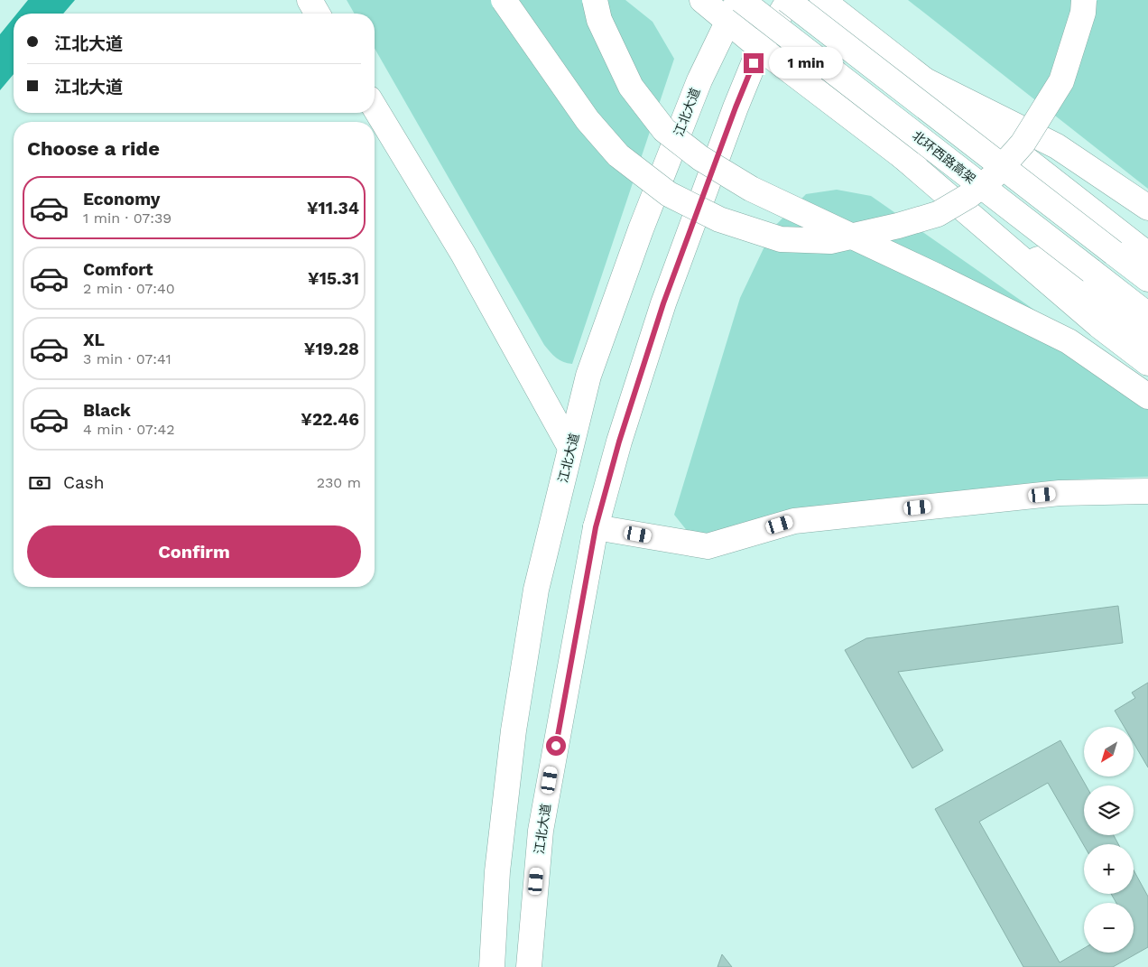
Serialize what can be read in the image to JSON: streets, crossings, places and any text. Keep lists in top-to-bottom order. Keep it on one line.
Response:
{"streets":{"main road":["江北大道","北环西路高架"]},"crossings":[["江北大道","北环西路高架"]],"north":"bottom left","page":{"banner":["江北大道","江北大道"],"bubble":"1 min","heading":"Choose a ride","list":[{"name":"Economy","note":"1 min · 07:39","value":"¥11.34"},{"name":"Comfort","note":"2 min · 07:40","value":"¥15.31"},{"name":"XL","note":"3 min · 07:41","value":"¥19.28"},{"name":"Black","note":"4 min · 07:42","value":"¥22.46"}],"pay":["Cash","230 m"],"buttons":"Confirm","map_buttons":["+","−"]}}
